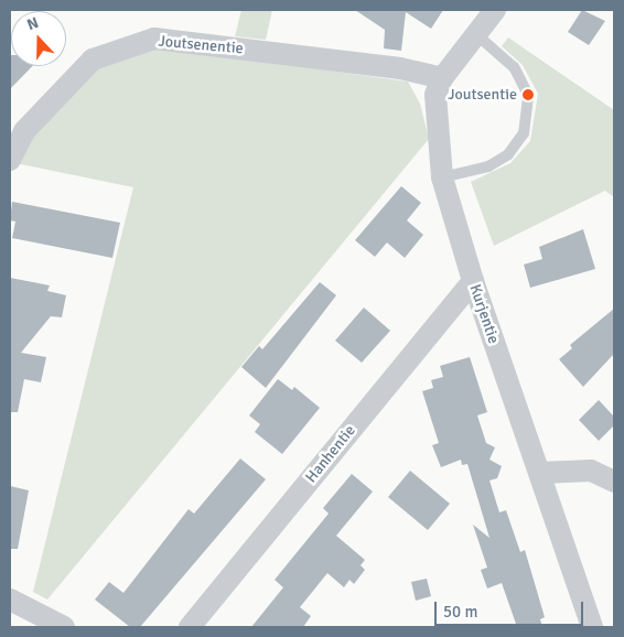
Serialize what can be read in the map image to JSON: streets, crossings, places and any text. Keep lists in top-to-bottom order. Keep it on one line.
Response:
{"streets":{"street":["Joutsenentie","Kurjentie","Hanhentie"]},"crossings":[["Joutsenentie","Kurjentie"],["Kurjentie","Hanhentie"]],"places":["Joutsentie"],"scale_bar":"50 m","north":"top"}
